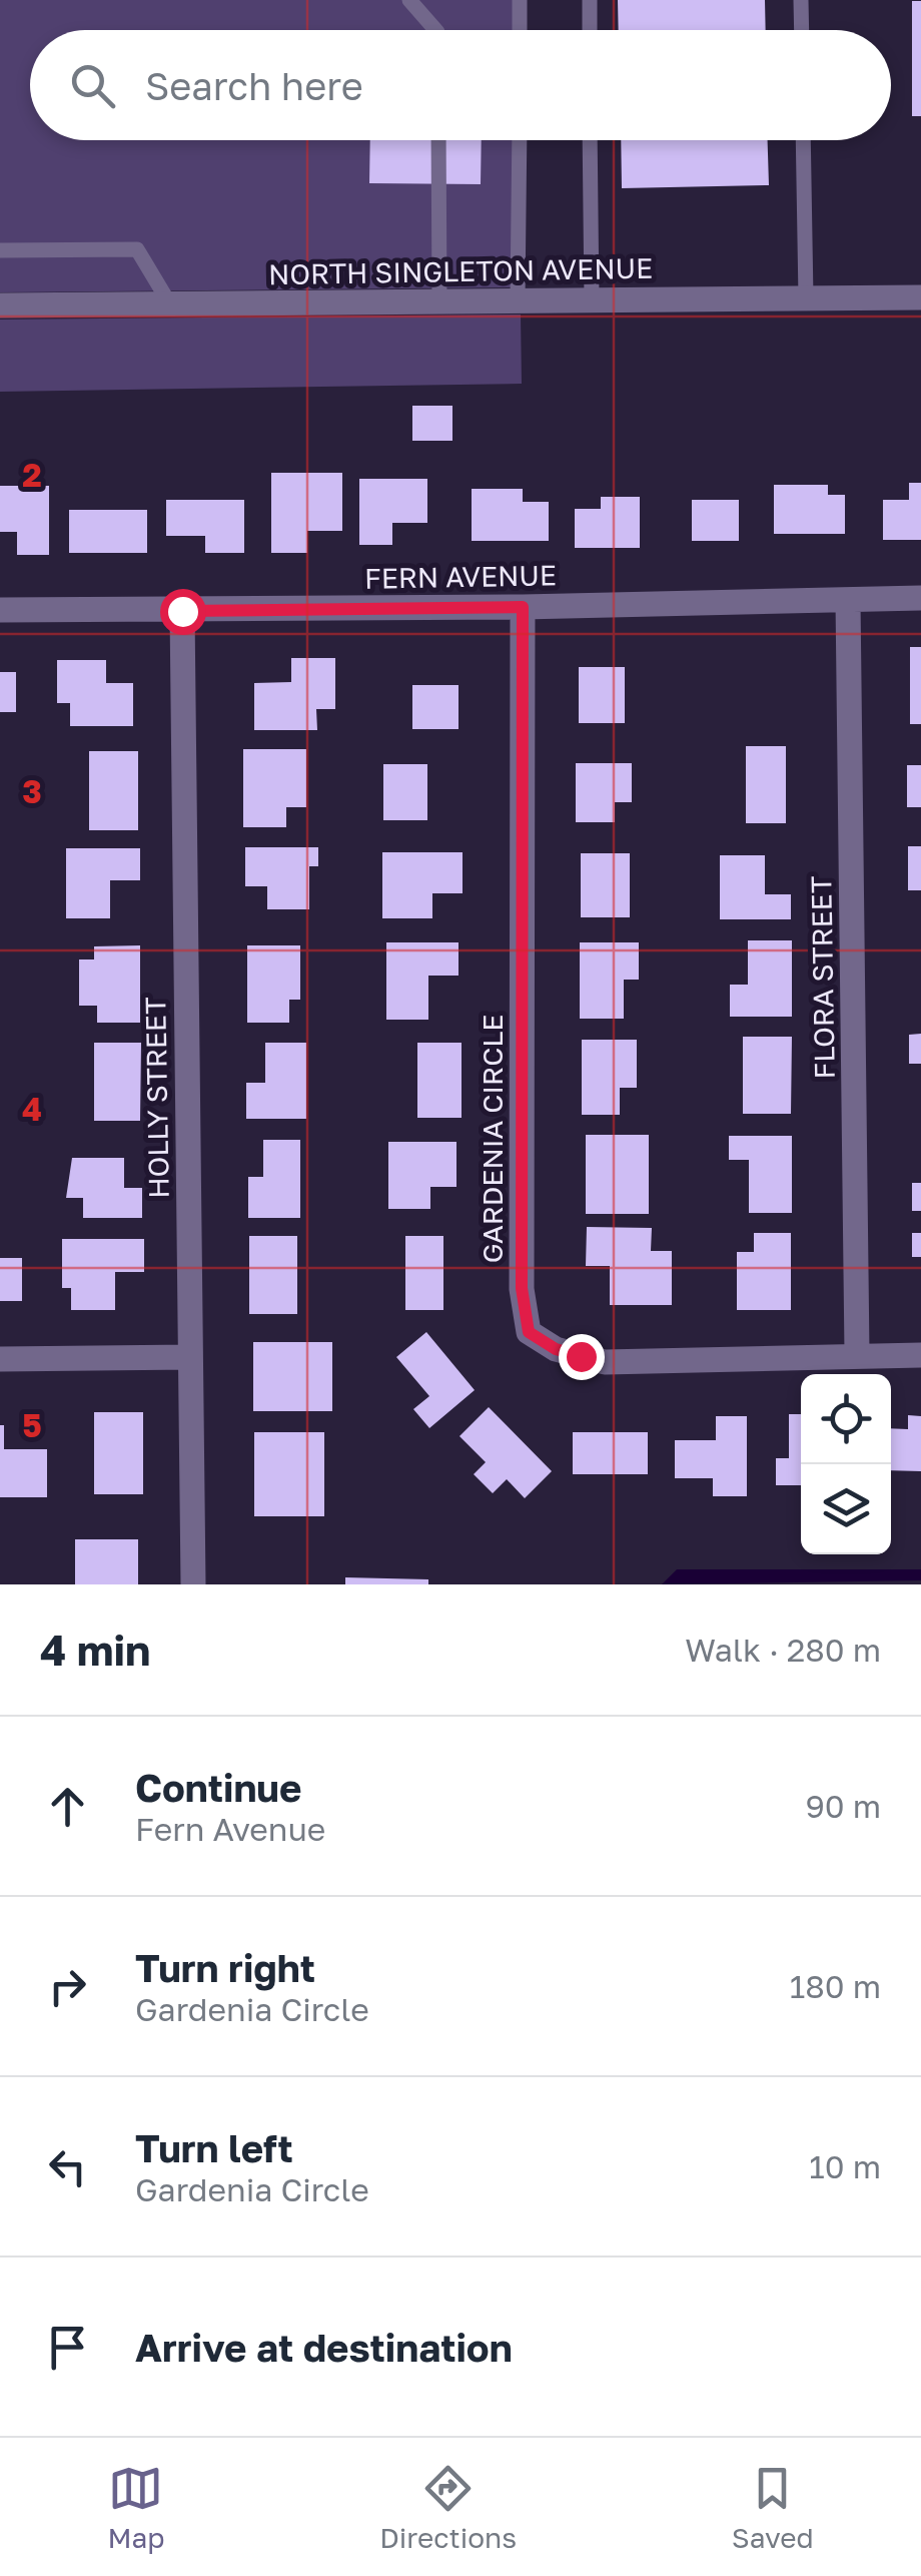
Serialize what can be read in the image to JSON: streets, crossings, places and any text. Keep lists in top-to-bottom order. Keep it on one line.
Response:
{"streets":{"street":["NORTH SINGLETON AVENUE","FERN AVENUE","FLORA STREET","HOLLY STREET","GARDENIA CIRCLE"]},"crossings":[["FERN AVENUE","FLORA STREET"],["FERN AVENUE","HOLLY STREET"],["FERN AVENUE","GARDENIA CIRCLE"],["FLORA STREET","GARDENIA CIRCLE"]],"page":{"search":"Search here","heading":["4 min","Walk · 280 m"],"list":[["Continue","Fern Avenue","90 m"],["Turn right","Gardenia Circle","180 m"],["Turn left","Gardenia Circle","10 m"],"Arrive at destination"],"nav":["Map","Directions","Saved"]},"grid":{"rows":["2","3","4","5"]}}
